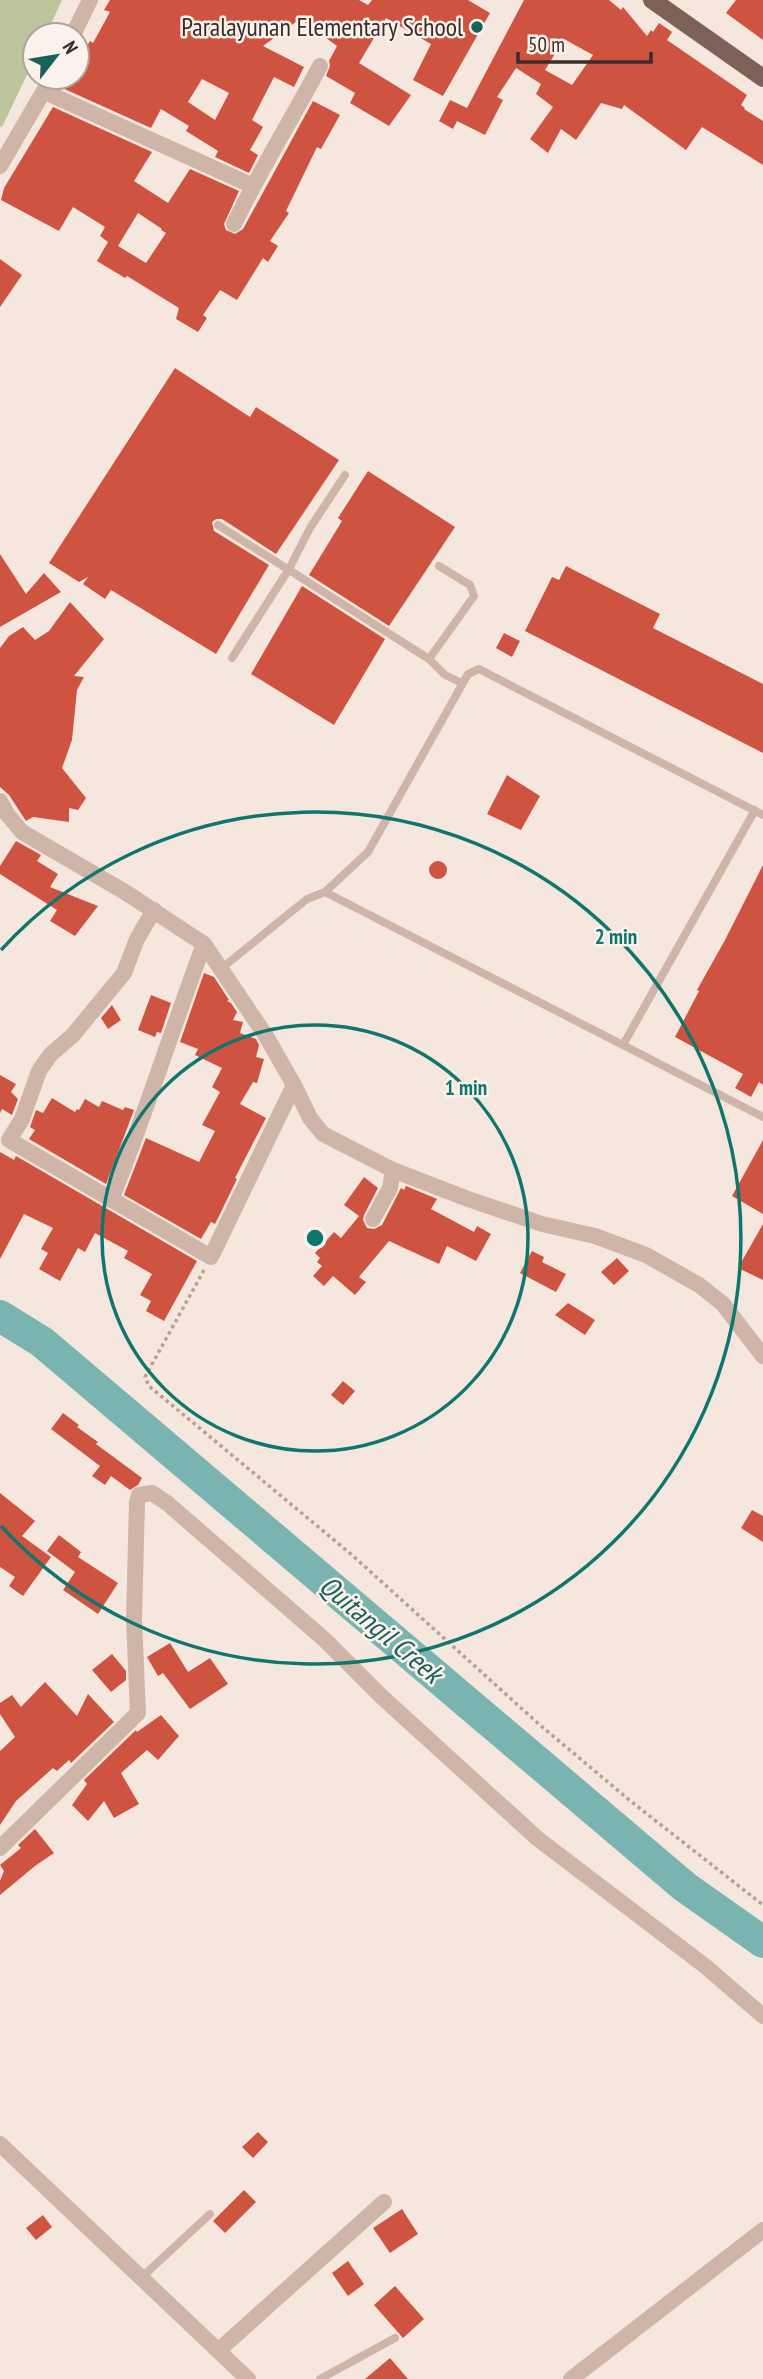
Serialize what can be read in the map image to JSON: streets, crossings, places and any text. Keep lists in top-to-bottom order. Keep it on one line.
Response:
{"water":["Quitangil Creek"],"places":["Paralayunan Elementary School"],"scale_bar":"50 m","north":"top right","rings":["2 min","1 min"]}
